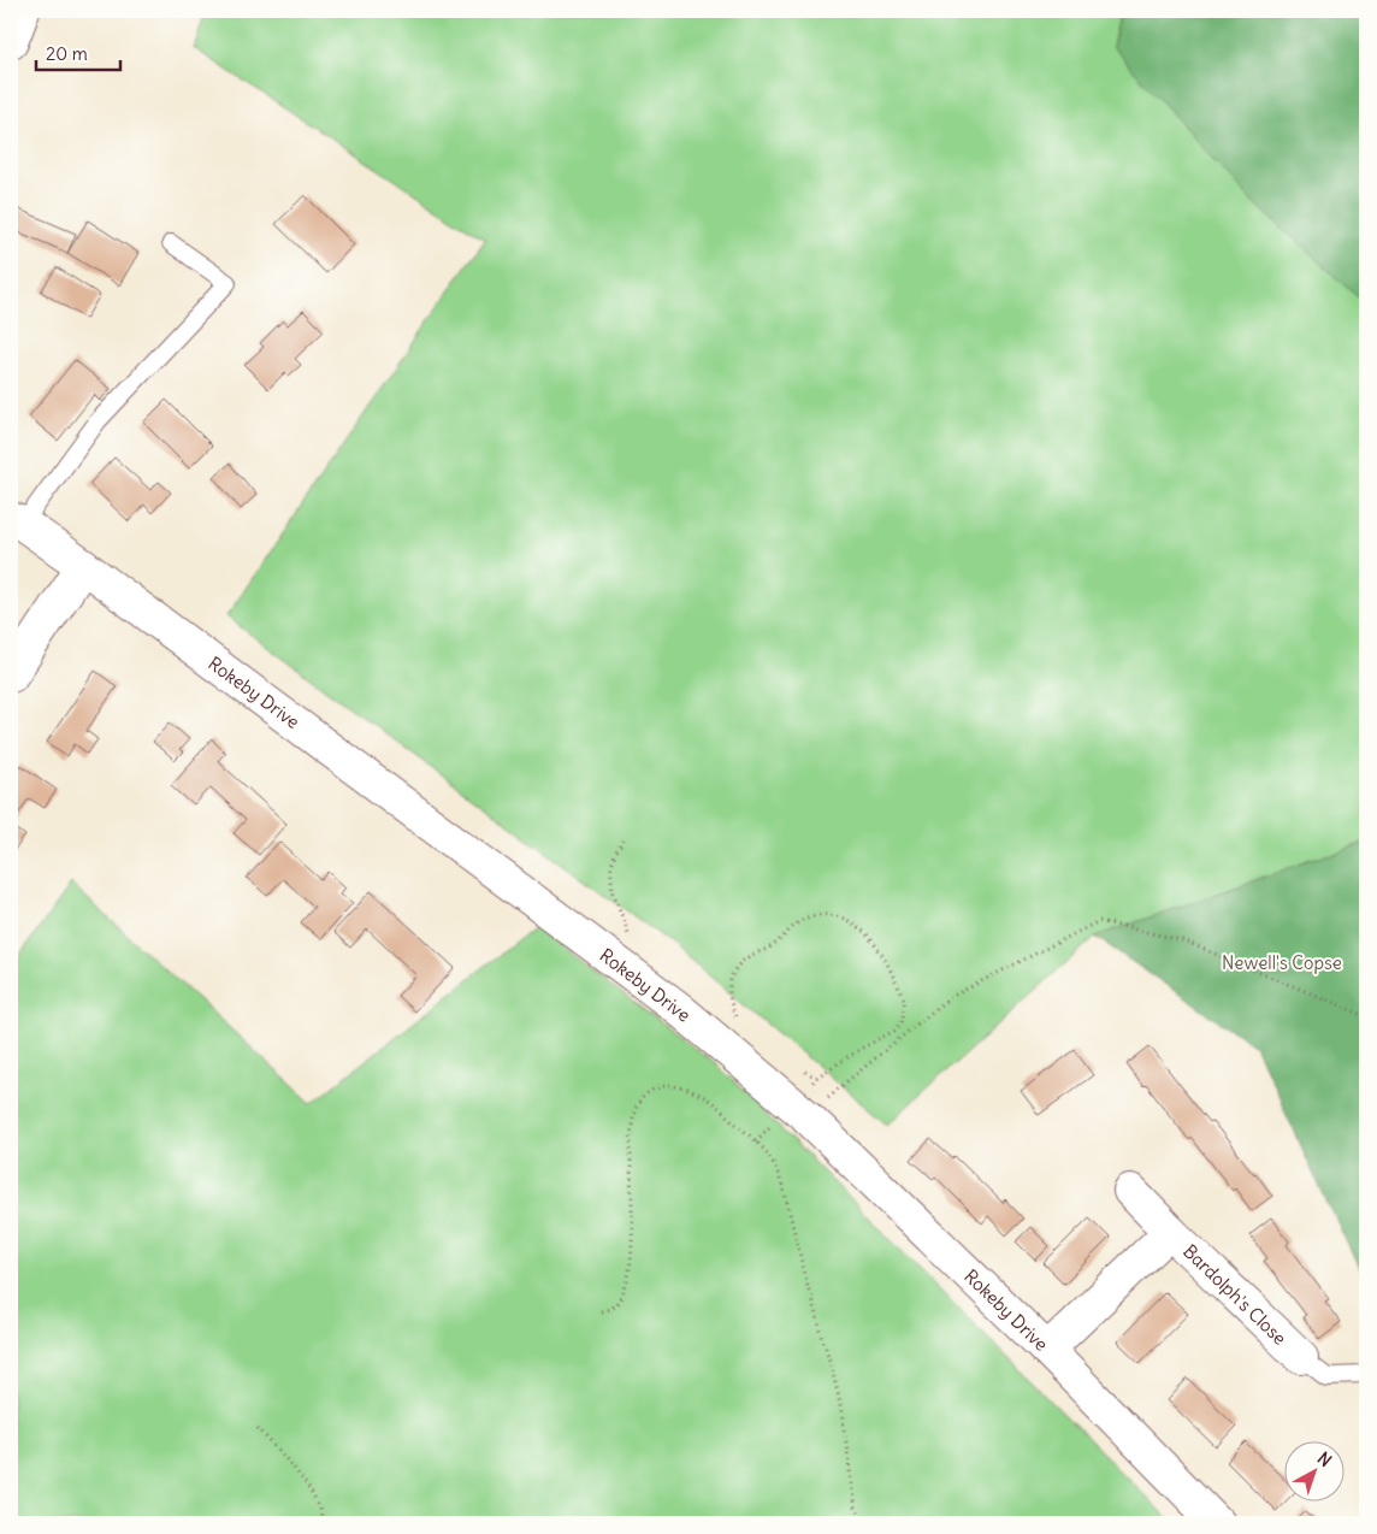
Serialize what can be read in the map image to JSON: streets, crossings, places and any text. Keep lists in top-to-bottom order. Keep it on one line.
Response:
{"streets":{"street":["Rokeby Drive","Bardolph's Close"]},"crossings":[["Rokeby Drive","Bardolph's Close"]],"parks":["Newell's Copse"],"scale_bar":"20 m","north":"top right"}
